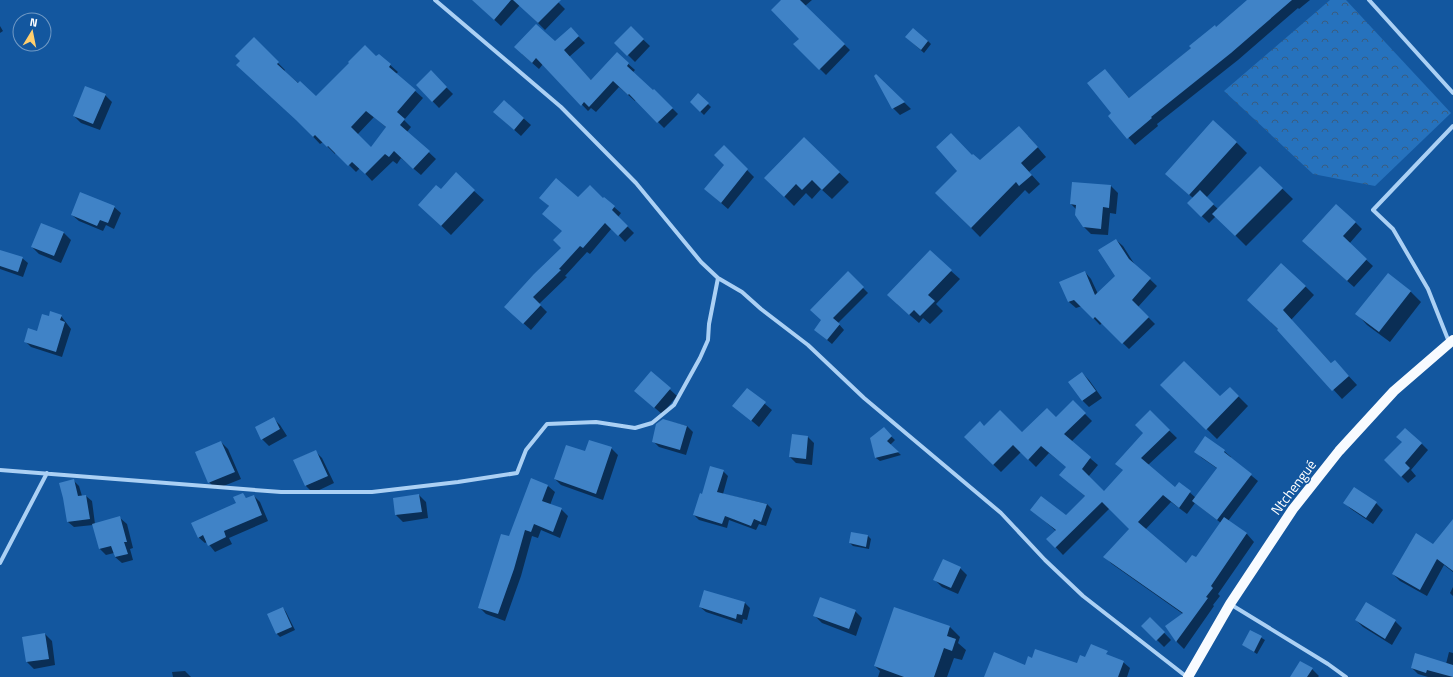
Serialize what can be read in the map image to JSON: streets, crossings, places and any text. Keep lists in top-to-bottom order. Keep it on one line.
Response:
{"streets":{"main road":["Ntchengué"]},"north":"top"}
